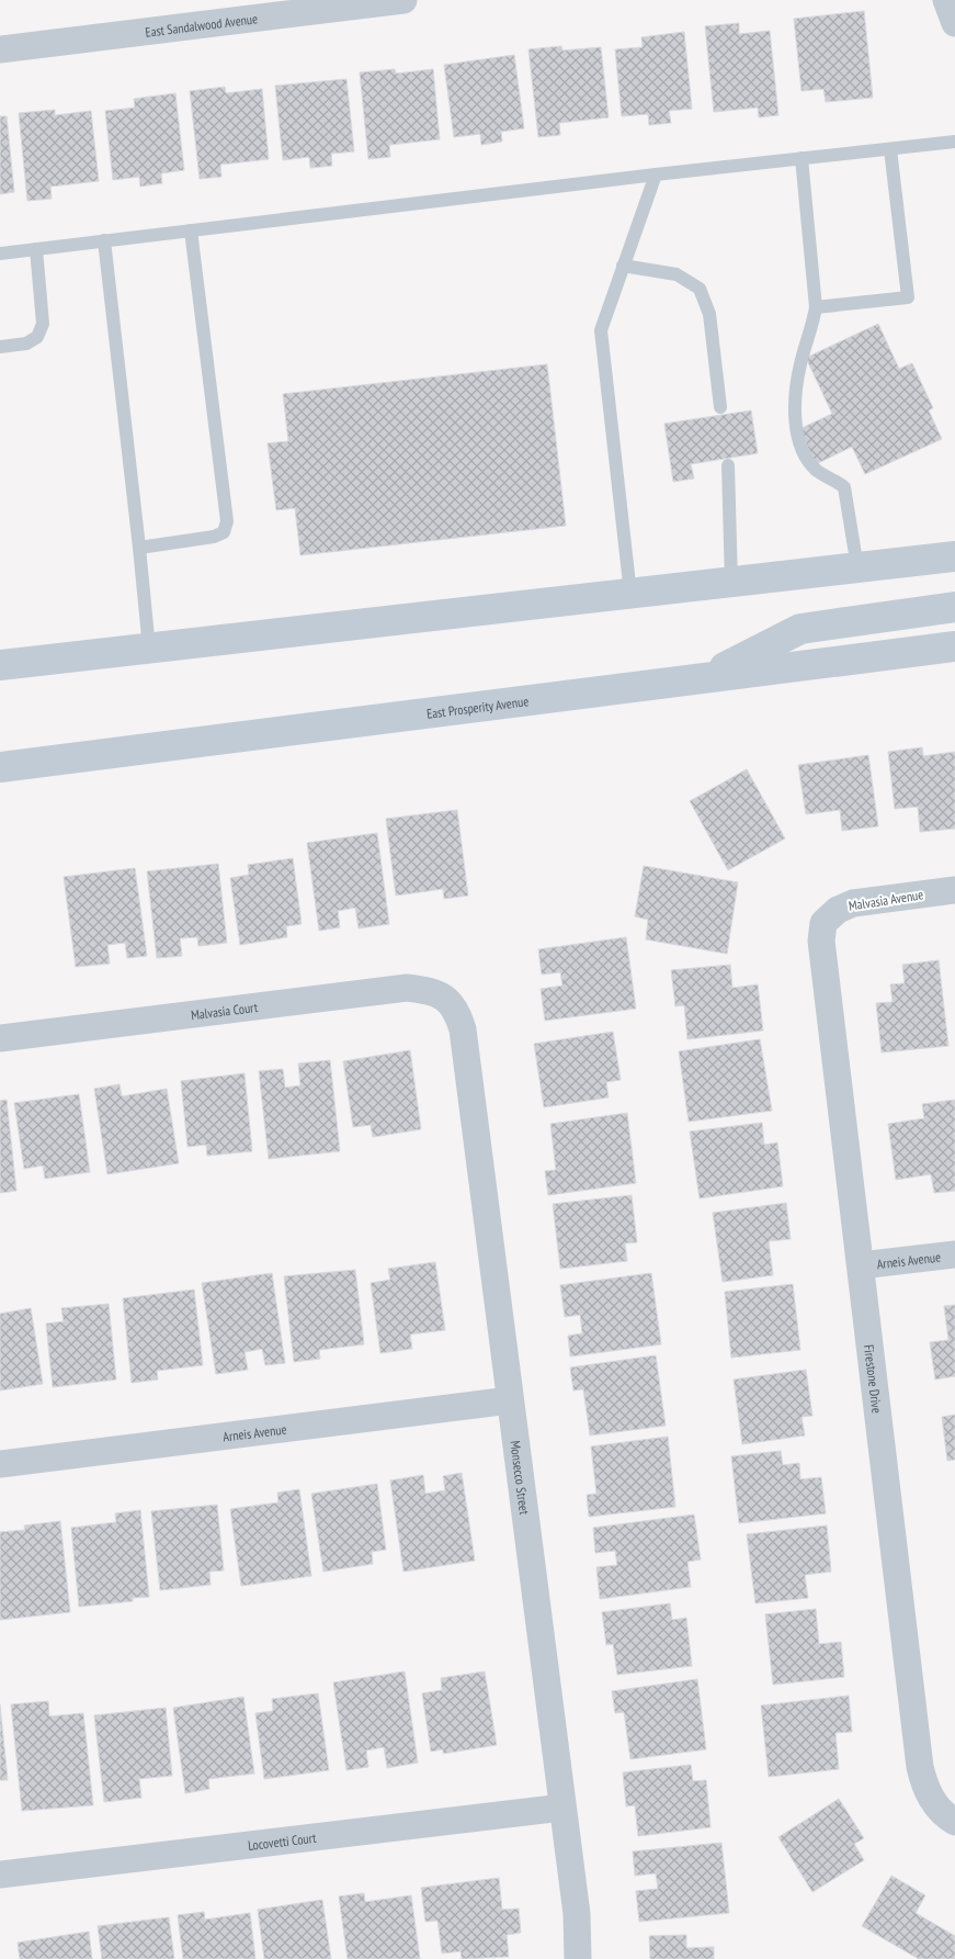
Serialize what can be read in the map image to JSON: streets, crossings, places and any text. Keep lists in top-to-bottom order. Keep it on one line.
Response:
{"streets":{"main road":["East Prosperity Avenue"],"street":["East Sandalwood Avenue","Malvasia Avenue","Malvasia Court","Arneis Avenue","Firestone Drive","Monsecco Street","Locovetti Court"]},"crossings":[["Malvasia Avenue","Firestone Drive"],["Malvasia Court","Monsecco Street"],["Arneis Avenue","Firestone Drive"],["Arneis Avenue","Monsecco Street"],["Monsecco Street","Locovetti Court"]]}
